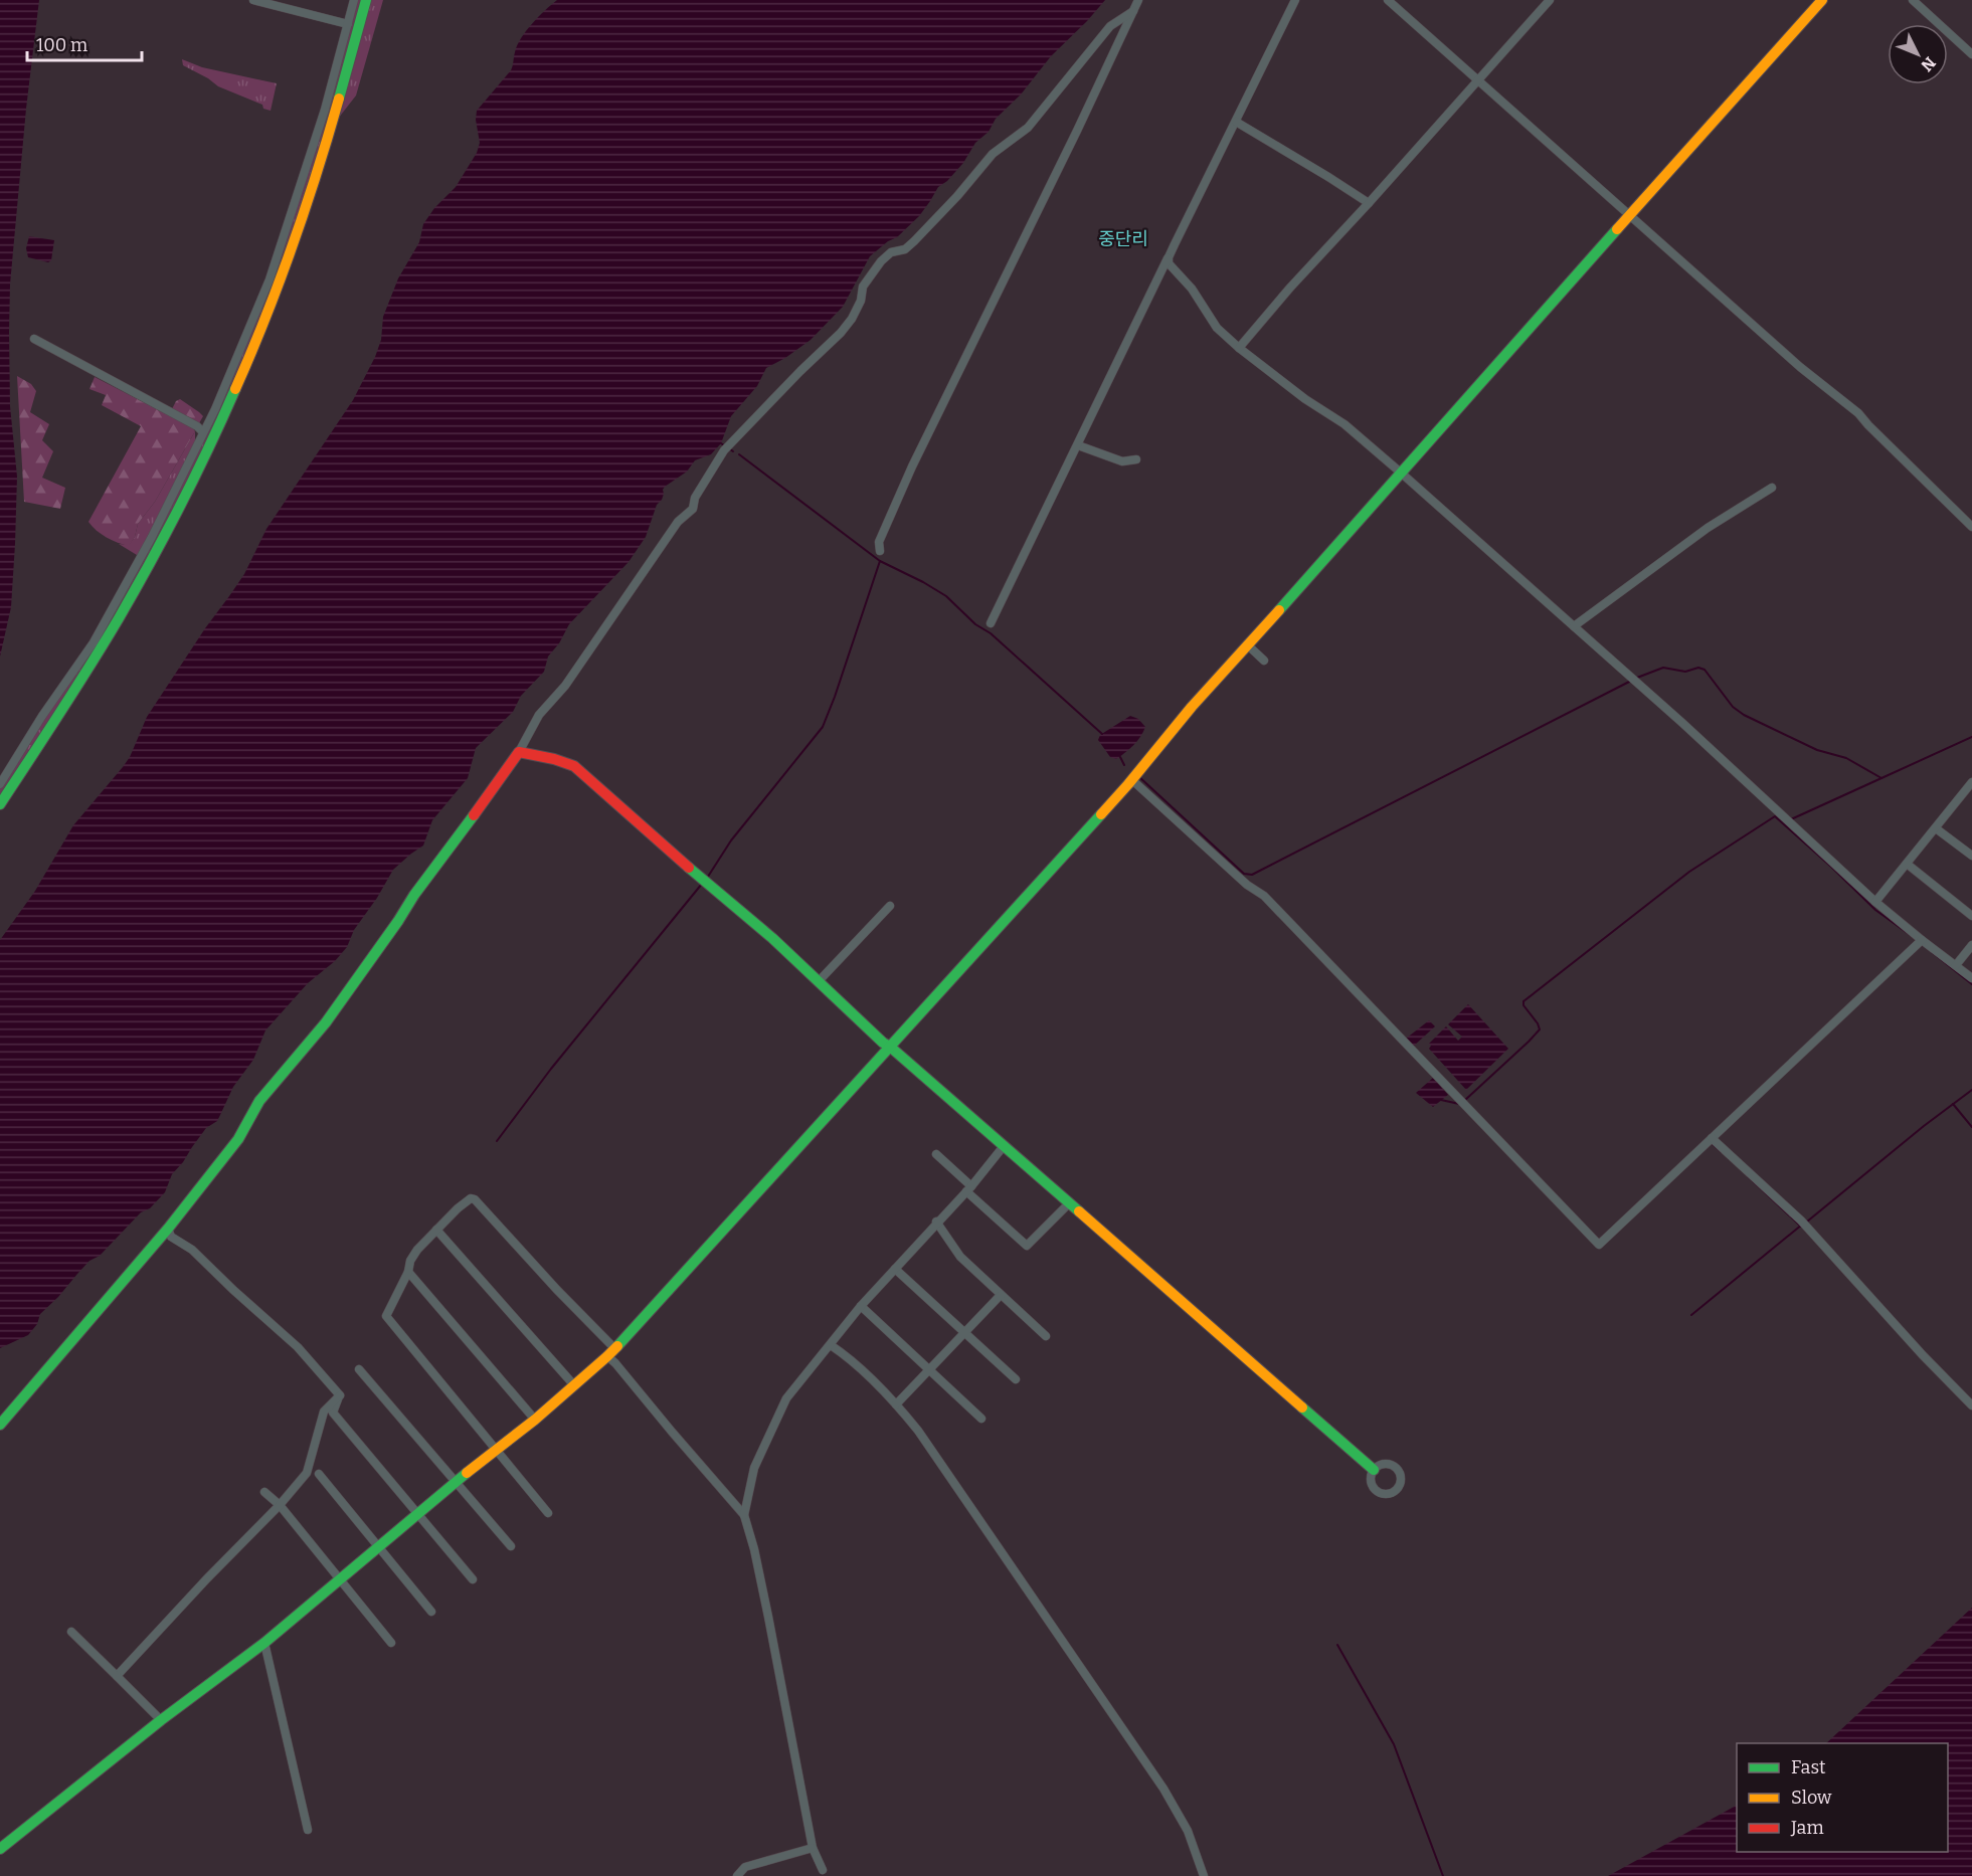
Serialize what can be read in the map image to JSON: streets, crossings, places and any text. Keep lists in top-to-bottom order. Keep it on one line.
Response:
{"districts":["중단리"],"legend":["Fast","Slow","Jam"],"scale_bar":"100 m","north":"bottom right"}
